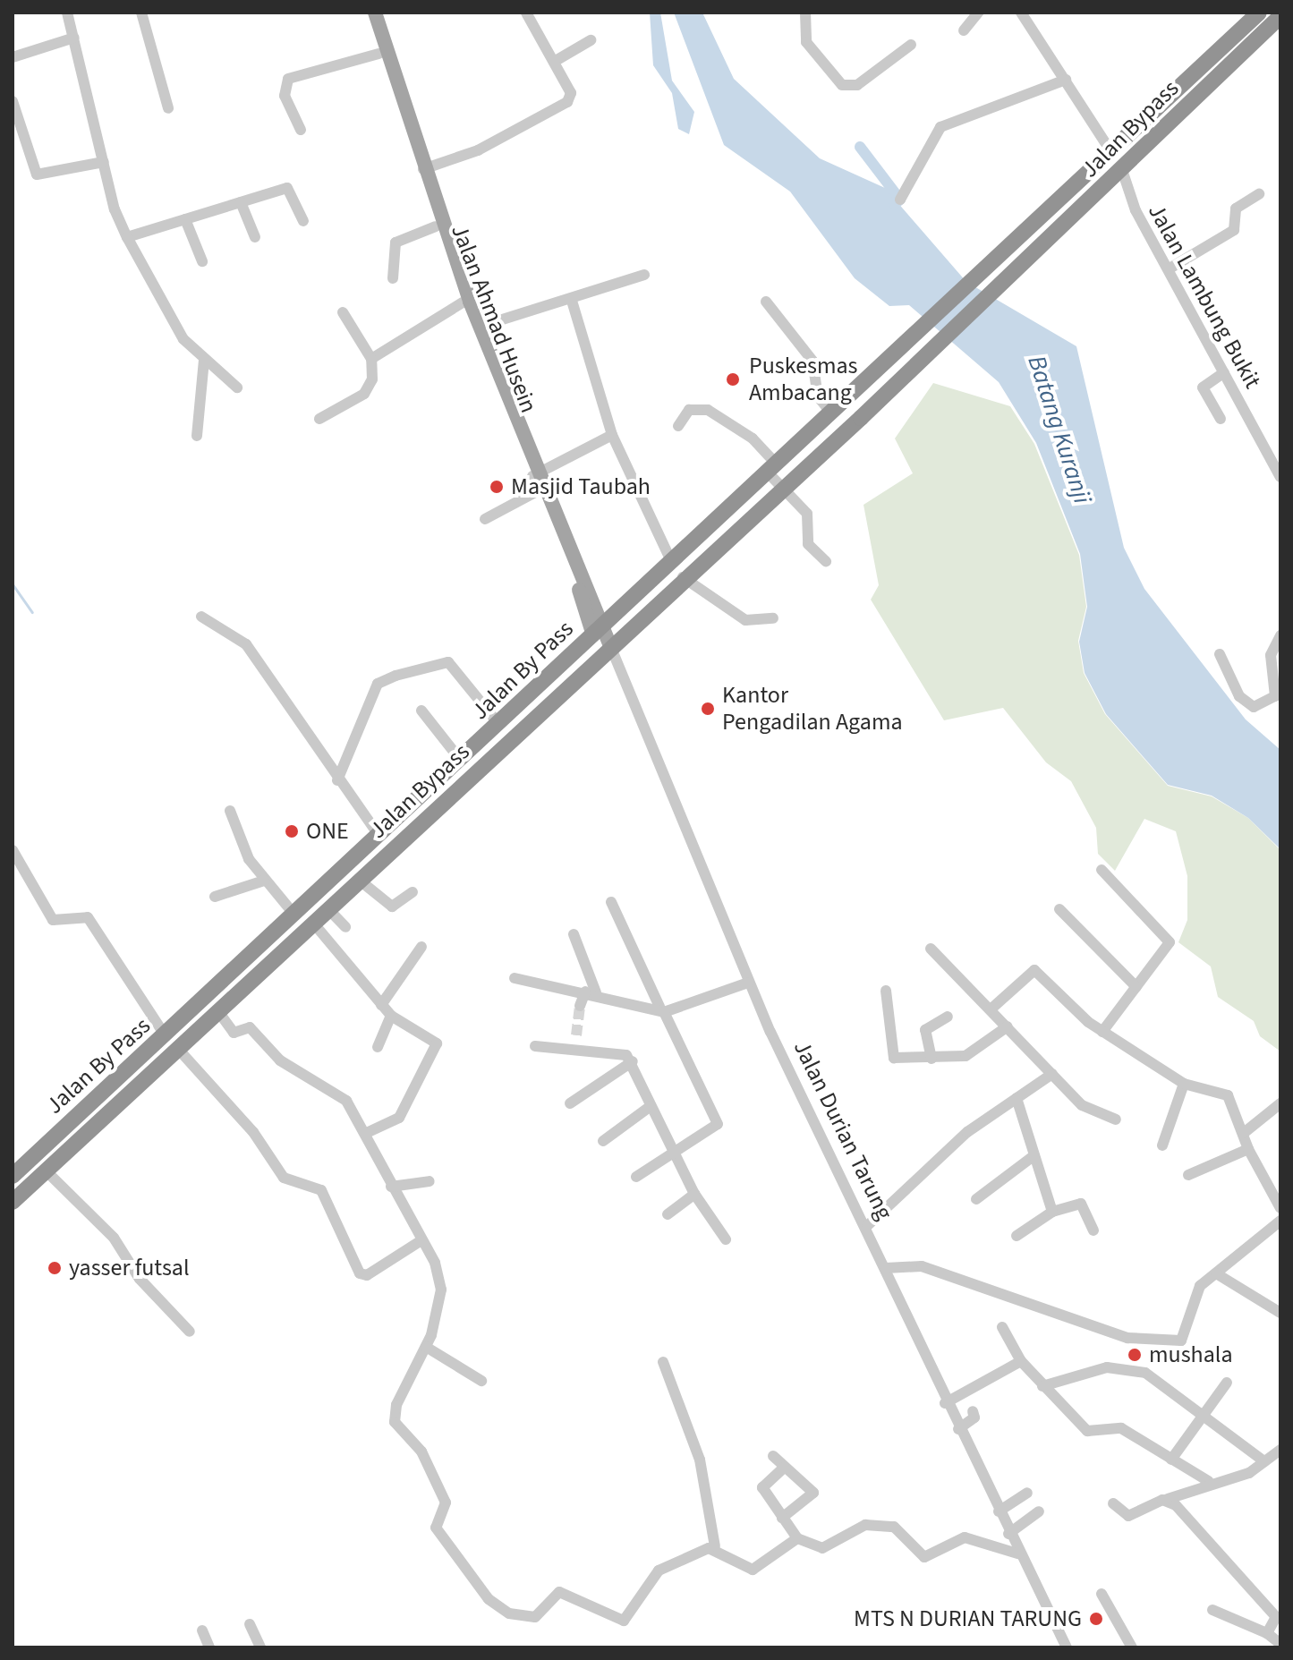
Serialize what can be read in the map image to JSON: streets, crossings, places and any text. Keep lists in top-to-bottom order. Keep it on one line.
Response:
{"streets":{"highway":["Jalan Bypass","Jalan By Pass"],"main road":["Jalan Ahmad Husein","Jalan Durian Tarung"],"street":["Jalan Lambung Bukit"]},"crossings":[["Jalan Bypass","Jalan Lambung Bukit"],["Jalan Bypass","Jalan By Pass"],["Jalan Bypass","Jalan Durian Tarung"],["Jalan Ahmad Husein","Jalan By Pass"],["Jalan Ahmad Husein","Jalan Durian Tarung"],["Jalan By Pass","Jalan Durian Tarung"]],"water":["Batang Kuranji"],"places":["Puskesmas Ambacang","Masjid Taubah","Kantor Pengadilan Agama","ONE","yasser futsal","mushala","MTS N DURIAN TARUNG"]}
